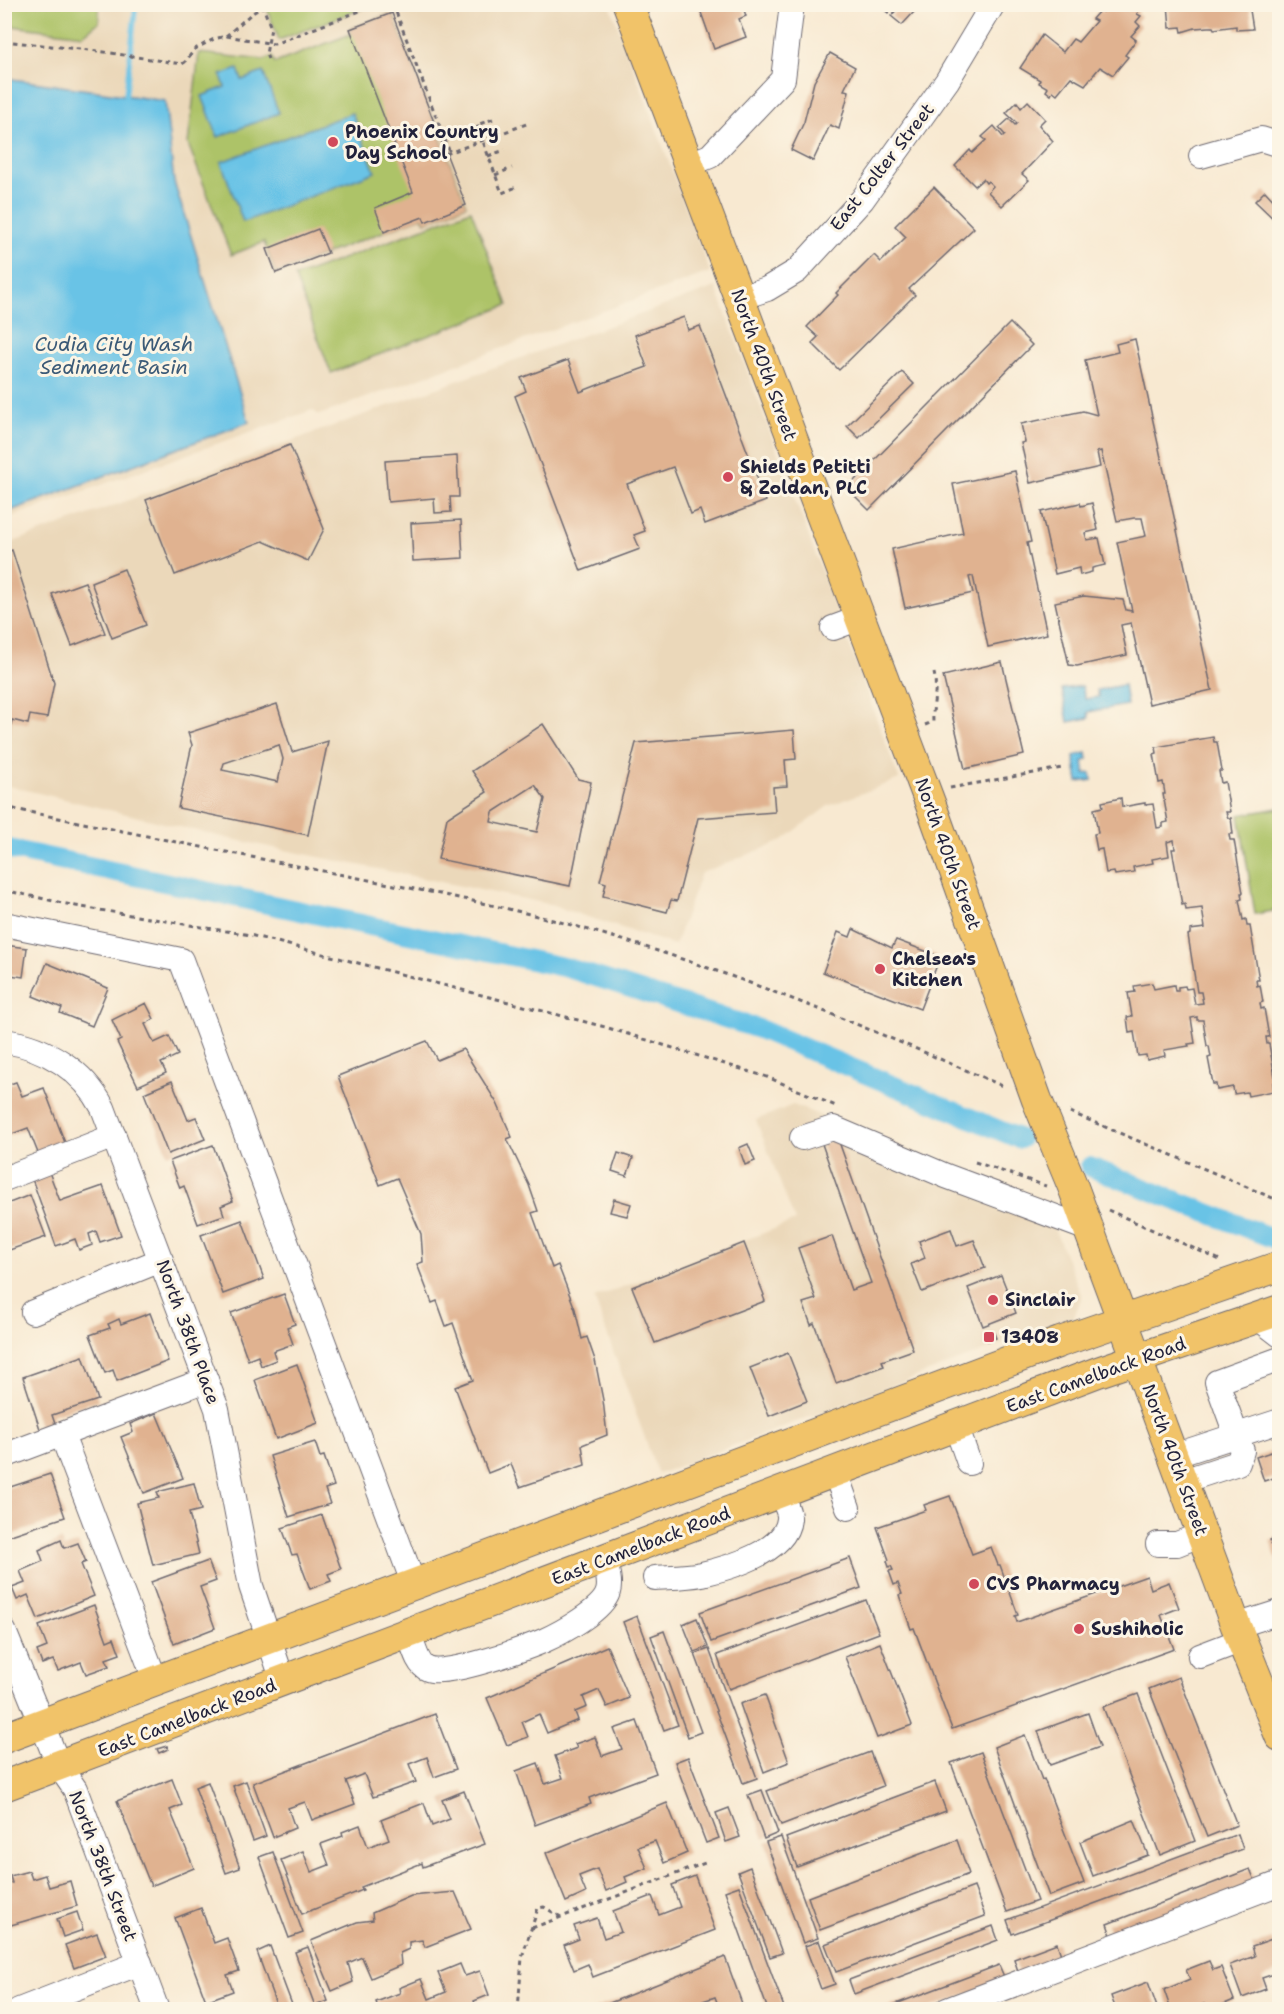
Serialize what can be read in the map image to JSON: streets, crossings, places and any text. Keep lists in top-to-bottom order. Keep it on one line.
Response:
{"streets":{"main road":["North 40th Street","East Camelback Road"],"street":["East Colter Street","North 38th Place","North 38th Street"]},"crossings":[["East Colter Street","North 40th Street"],["North 40th Street","East Camelback Road"],["North 38th Place","East Camelback Road"],["East Camelback Road","North 38th Street"]],"water":["Cudia City Wash Sediment Basin"],"places":{"other":["Phoenix Country Day School","Shields Petitti & Zoldan, PLC","Chelsea's Kitchen","Sinclair","CVS Pharmacy","Sushiholic"],"transit":["13408"]}}
